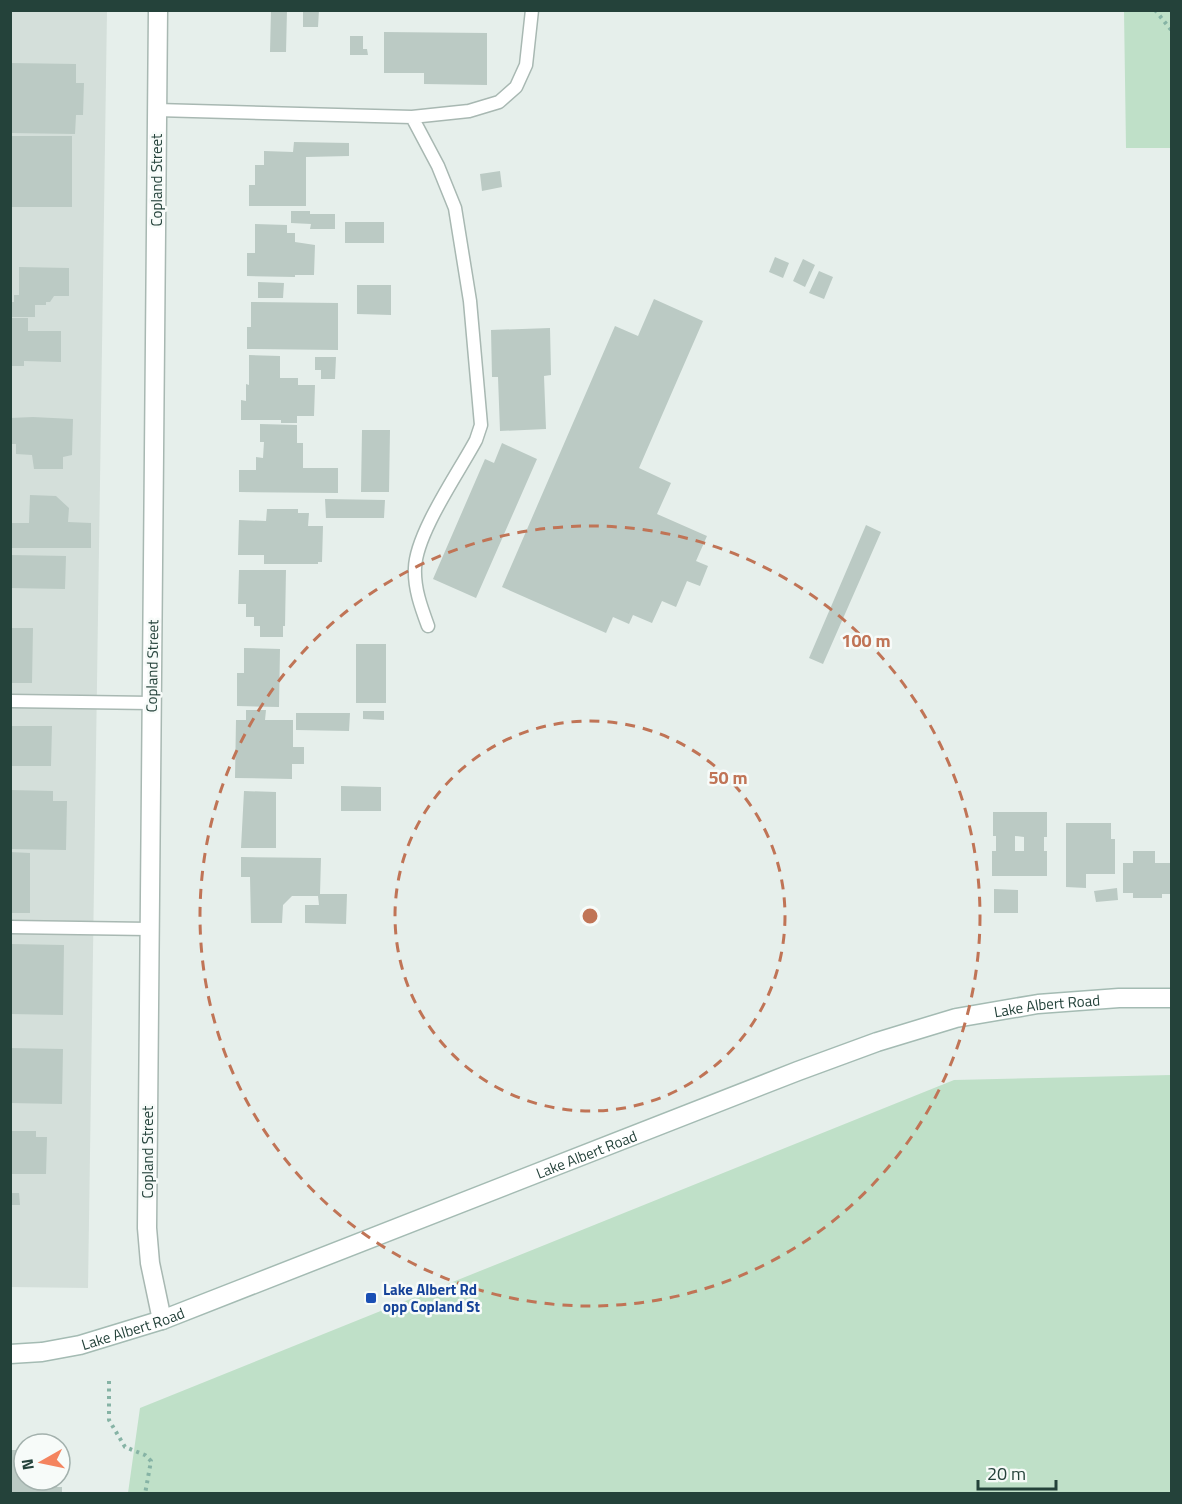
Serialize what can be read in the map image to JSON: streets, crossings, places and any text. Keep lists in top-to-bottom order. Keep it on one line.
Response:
{"streets":{"street":["Copland Street","Lake Albert Road"]},"crossings":[["Copland Street","Lake Albert Road"]],"places":{"transit":["Lake Albert Rd opp Copland St"]},"scale_bar":"20 m","north":"left","rings":["100 m","50 m"]}
